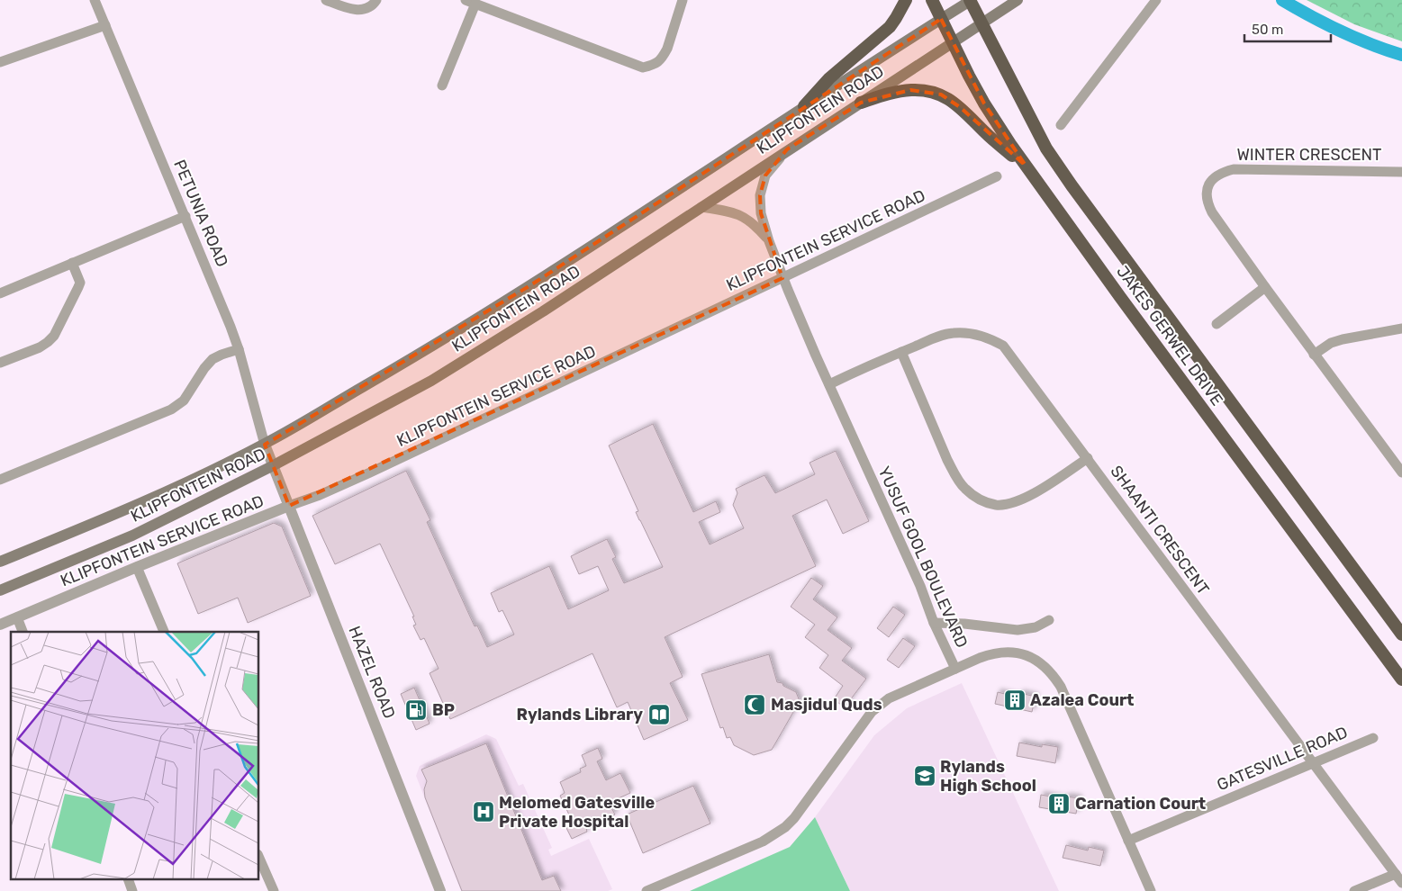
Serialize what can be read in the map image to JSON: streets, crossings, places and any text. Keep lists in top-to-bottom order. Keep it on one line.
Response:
{"streets":{"highway":["JAKES GERWEL DRIVE"],"main road":["KLIPFONTEIN ROAD"],"street":["WINTER CRESCENT","PETUNIA ROAD","KLIPFONTEIN SERVICE ROAD","SHAANTI CRESCENT","YUSUF GOOL BOULEVARD","HAZEL ROAD","GATESVILLE ROAD"]},"crossings":[["KLIPFONTEIN ROAD","PETUNIA ROAD"],["KLIPFONTEIN ROAD","JAKES GERWEL DRIVE"],["KLIPFONTEIN ROAD","YUSUF GOOL BOULEVARD"],["KLIPFONTEIN ROAD","HAZEL ROAD"],["PETUNIA ROAD","HAZEL ROAD"],["KLIPFONTEIN SERVICE ROAD","YUSUF GOOL BOULEVARD"],["KLIPFONTEIN SERVICE ROAD","HAZEL ROAD"],["SHAANTI CRESCENT","YUSUF GOOL BOULEVARD"],["SHAANTI CRESCENT","GATESVILLE ROAD"],["YUSUF GOOL BOULEVARD","GATESVILLE ROAD"]],"places":{"building":["Azalea Court","Carnation Court"],"mosque":["Masjidul Quds"],"fuel station":["BP"],"library":["Rylands Library"],"school or university":["Rylands High School"],"hospital":["Melomed Gatesville Private Hospital"]},"scale_bar":"50 m"}
